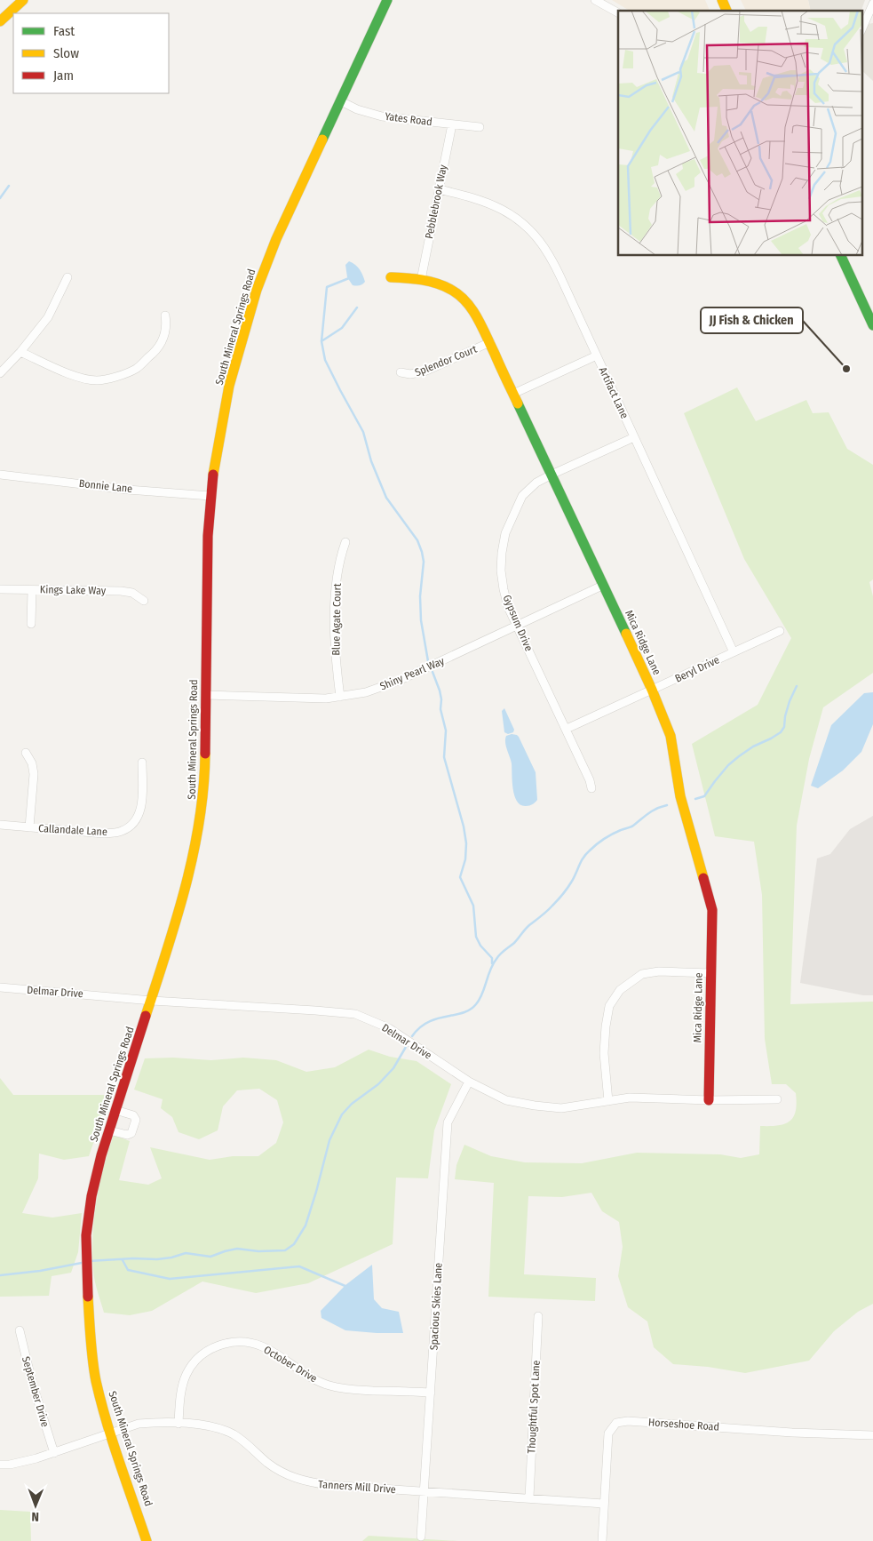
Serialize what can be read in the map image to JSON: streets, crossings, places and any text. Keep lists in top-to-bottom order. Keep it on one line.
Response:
{"streets":{"main road":["South Mineral Springs Road","Mica Ridge Lane"],"street":["Yates Road","Pebblebrook Way","Splendor Court","Artifact Lane","Bonnie Lane","Kings Lake Way","Blue Agate Court","Gypsum Drive","Beryl Drive","Shiny Pearl Way","Callandale Lane","Delmar Drive","Spacious Skies Lane","October Drive","September Drive","Thoughtful Spot Lane","Horseshoe Road","Tanners Mill Drive"]},"crossings":[["Yates Road","Pebblebrook Way"],["Yates Road","South Mineral Springs Road"],["Pebblebrook Way","Artifact Lane"],["Pebblebrook Way","Mica Ridge Lane"],["South Mineral Springs Road","Bonnie Lane"],["South Mineral Springs Road","Shiny Pearl Way"],["South Mineral Springs Road","Delmar Drive"],["South Mineral Springs Road","Tanners Mill Drive"],["Splendor Court","Mica Ridge Lane"],["Artifact Lane","Gypsum Drive"],["Artifact Lane","Beryl Drive"],["Blue Agate Court","Shiny Pearl Way"],["Gypsum Drive","Mica Ridge Lane"],["Gypsum Drive","Beryl Drive"],["Gypsum Drive","Shiny Pearl Way"],["Mica Ridge Lane","Beryl Drive"],["Mica Ridge Lane","Shiny Pearl Way"],["Mica Ridge Lane","Delmar Drive"],["Delmar Drive","Spacious Skies Lane"],["Spacious Skies Lane","October Drive"],["Spacious Skies Lane","Tanners Mill Drive"],["October Drive","Tanners Mill Drive"],["September Drive","Tanners Mill Drive"],["Thoughtful Spot Lane","Tanners Mill Drive"],["Horseshoe Road","Tanners Mill Drive"]],"places":["JJ Fish & Chicken"],"legend":["Fast","Slow","Jam"],"north":"bottom"}
